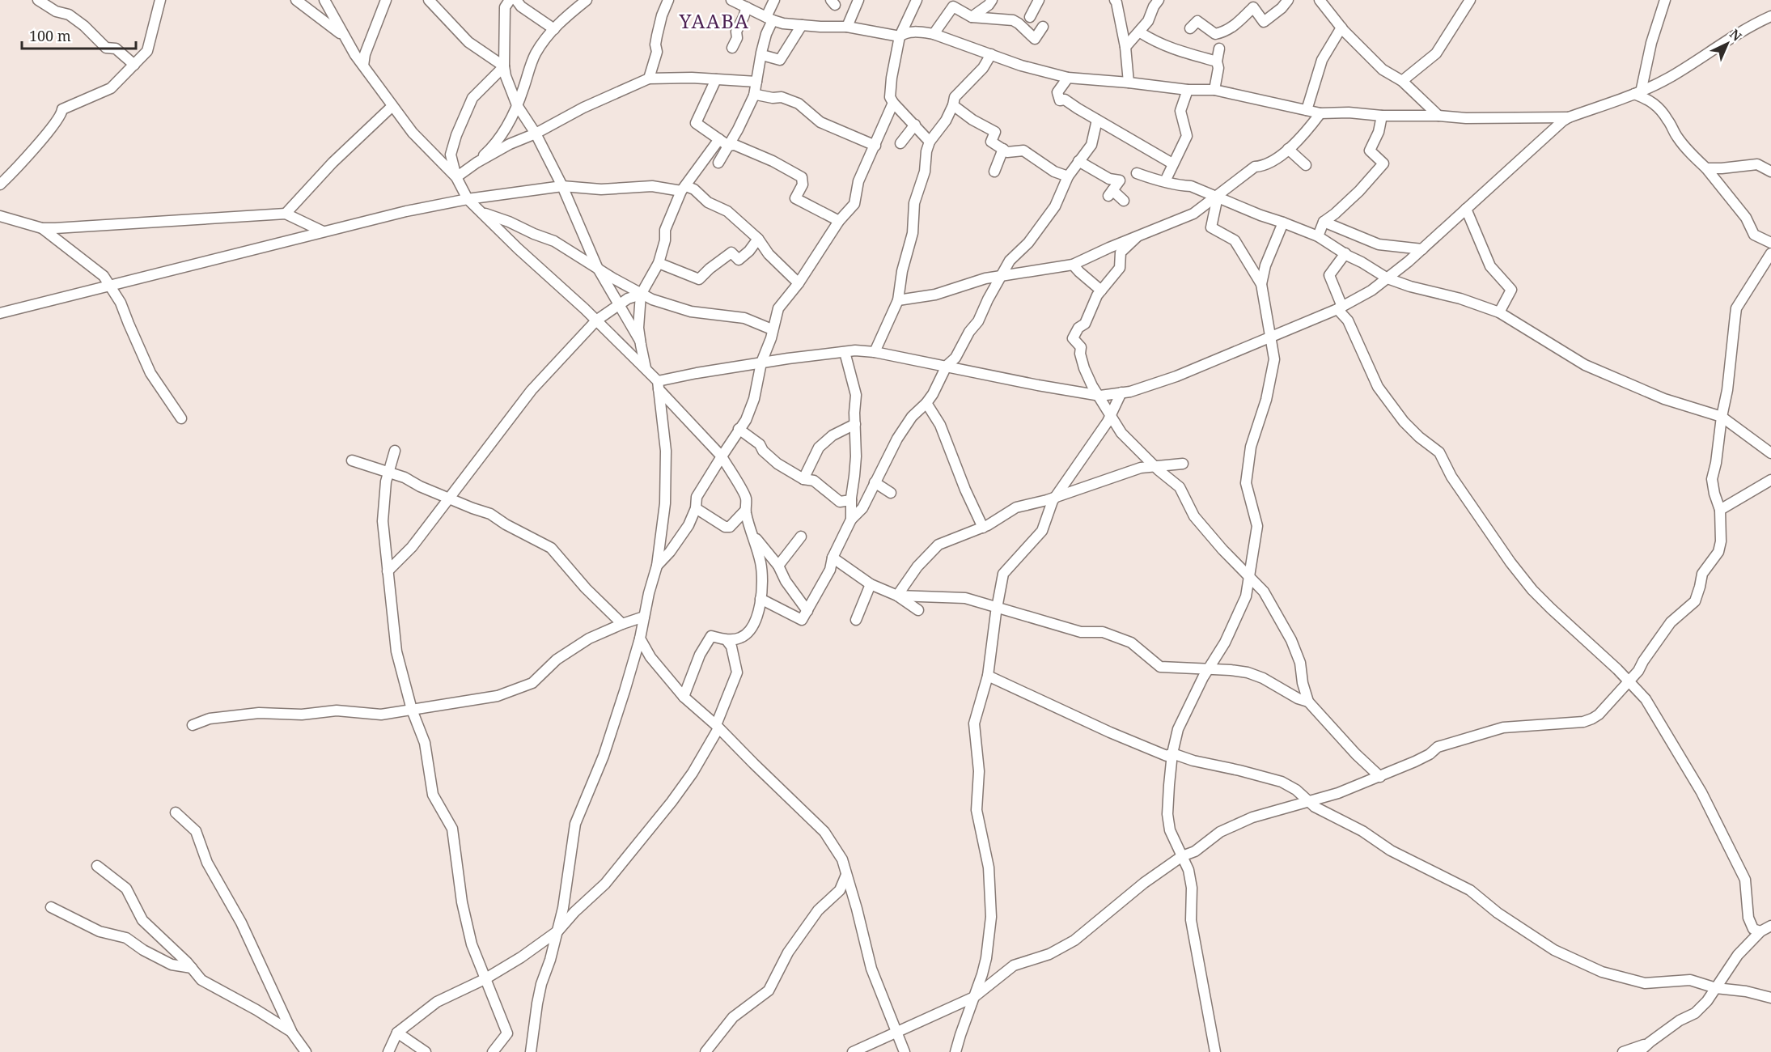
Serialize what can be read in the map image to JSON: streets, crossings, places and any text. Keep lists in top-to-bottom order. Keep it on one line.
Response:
{"districts":["YAABA"],"scale_bar":"100 m","north":"top right"}
